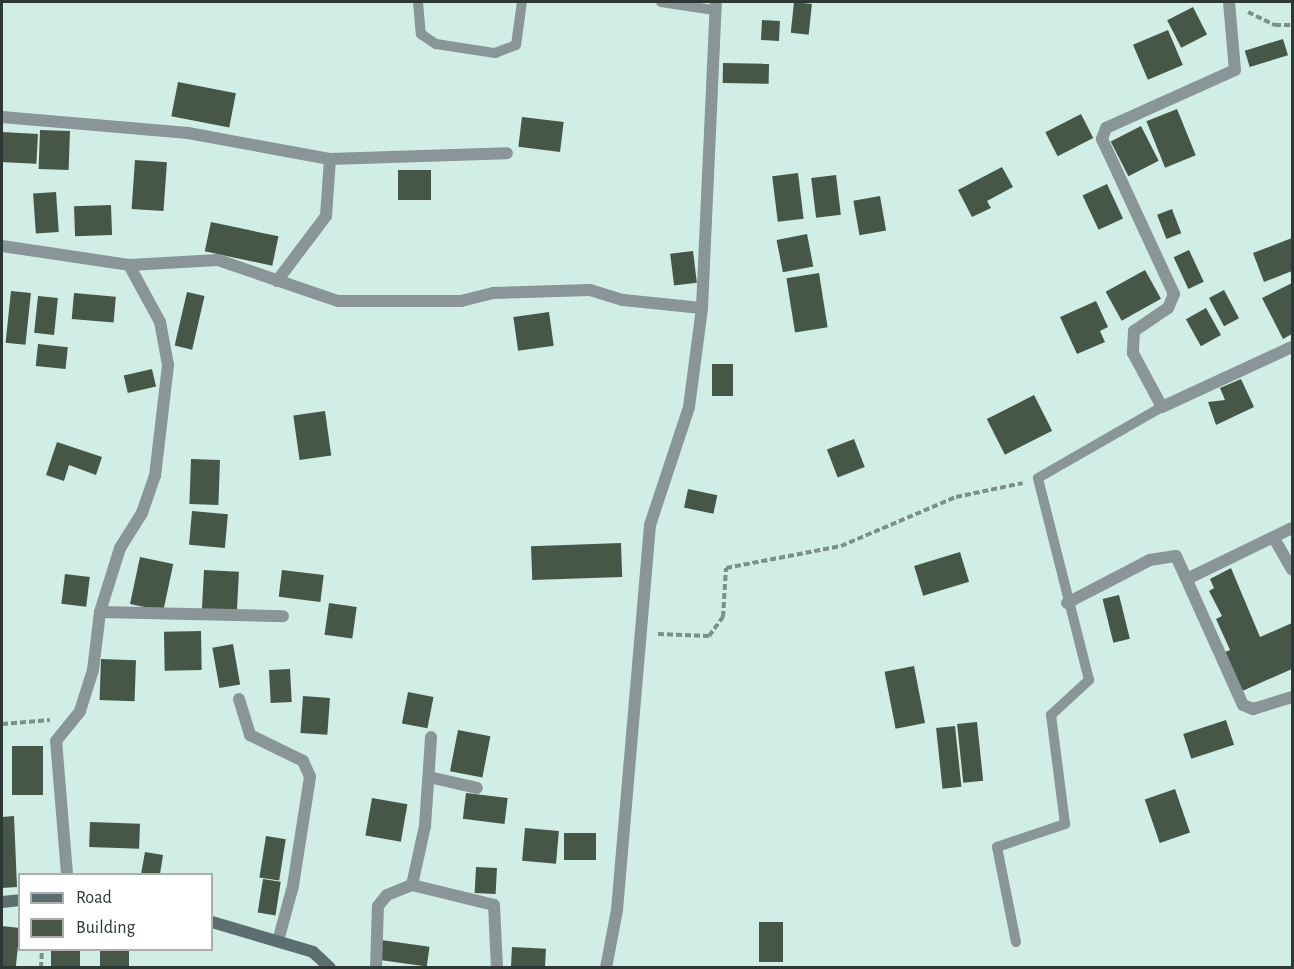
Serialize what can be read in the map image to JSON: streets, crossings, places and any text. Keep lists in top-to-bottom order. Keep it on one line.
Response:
{"legend":["Road","Building"]}
